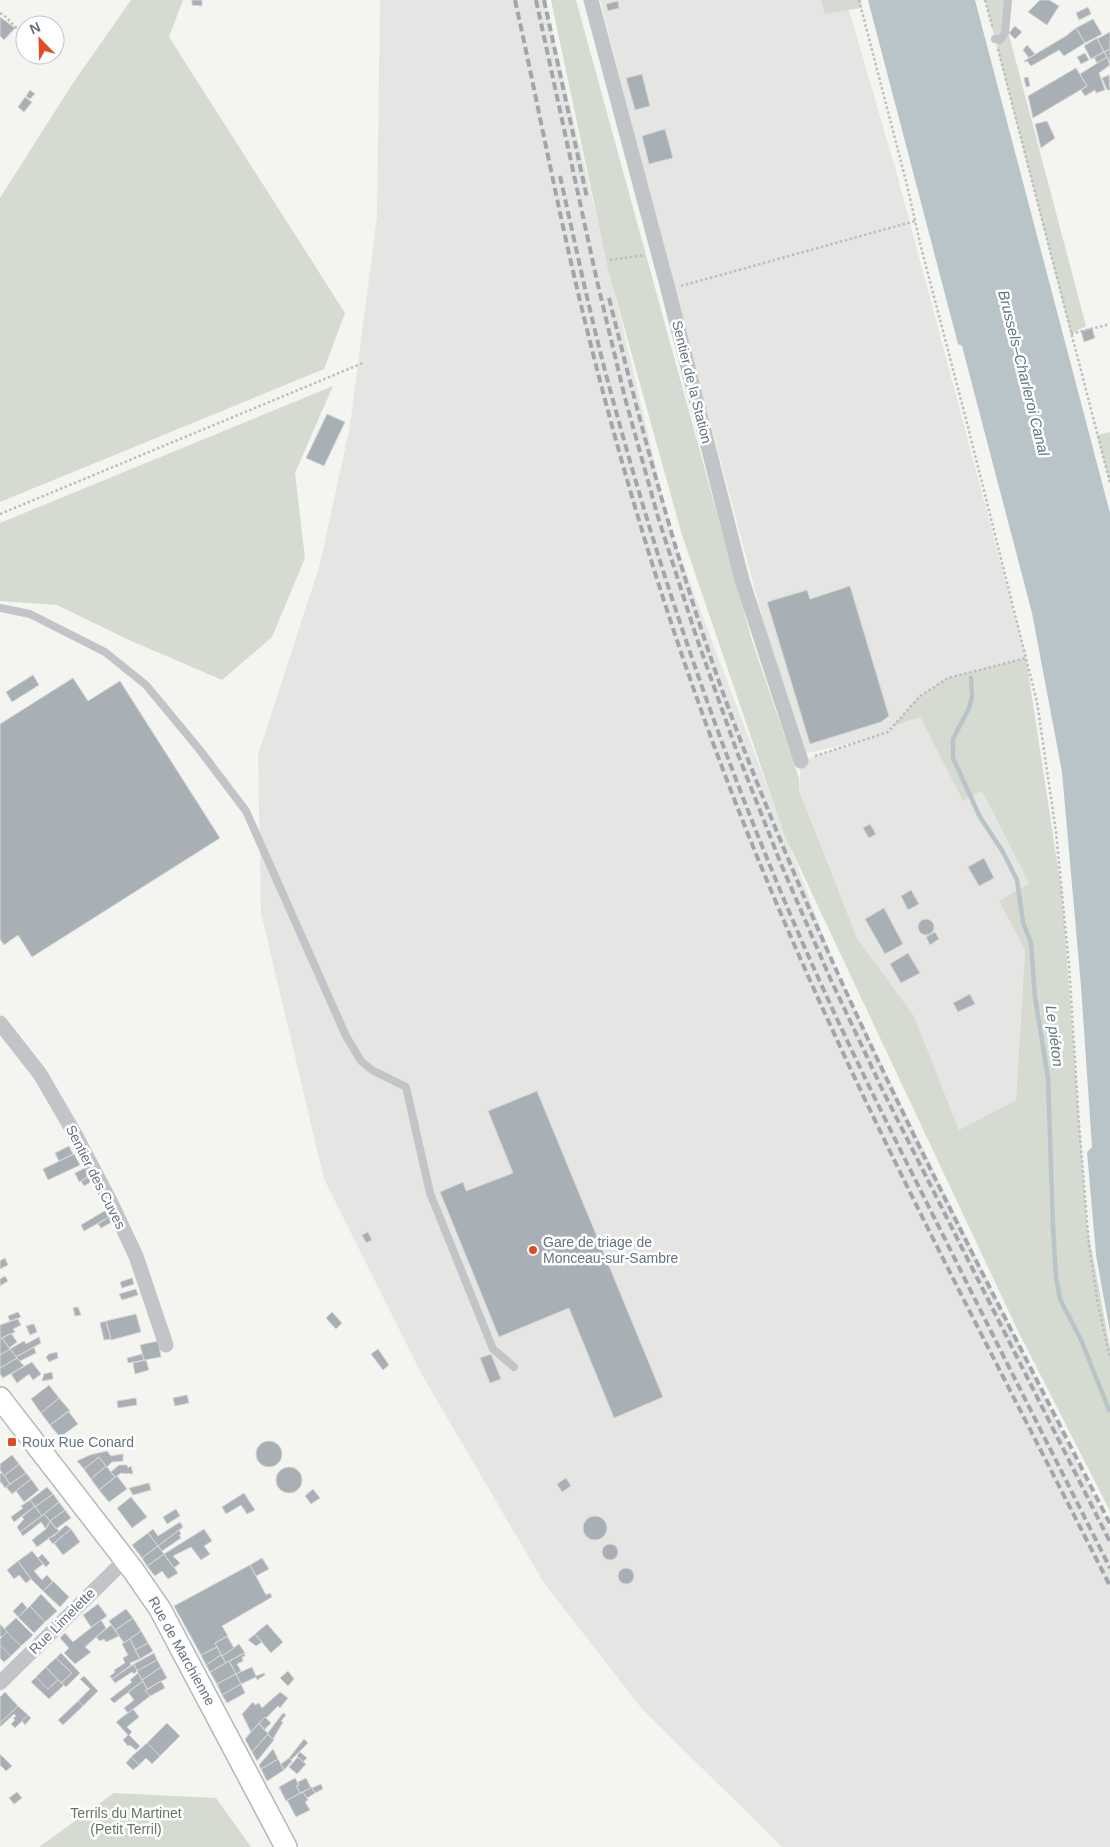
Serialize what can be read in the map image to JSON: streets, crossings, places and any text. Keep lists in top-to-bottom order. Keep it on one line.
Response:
{"streets":{"main road":["Rue de Marchienne"],"street":["Sentier de la Station","Sentier des Cuves","Rue Limelette"]},"crossings":[["Rue Limelette","Rue de Marchienne"]],"water":["Brussels–Charleroi Canal","Le piéton"],"parks":["Terrils du Martinet (Petit Terril)"],"places":{"other":["Gare de triage de Monceau-sur-Sambre"],"transit":["Roux Rue Conard"]},"north":"top left"}
